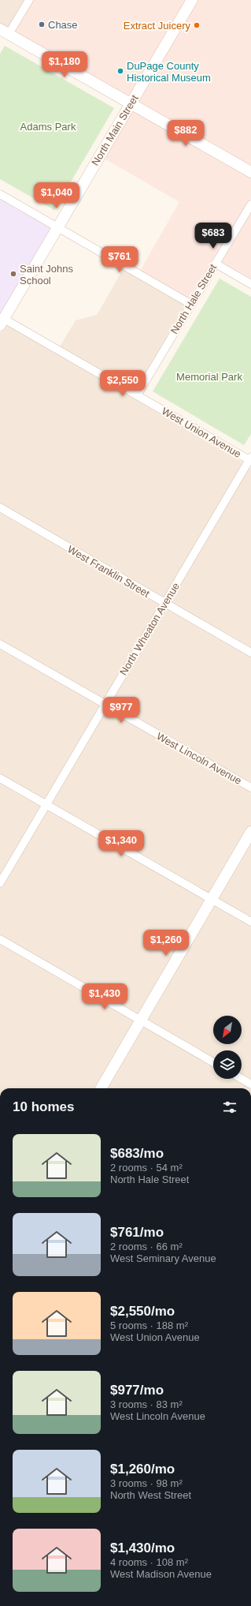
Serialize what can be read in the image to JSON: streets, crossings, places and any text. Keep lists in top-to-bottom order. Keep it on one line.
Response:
{"streets":{"street":["North Main Street","North Hale Street","West Union Avenue","West Franklin Street","North Wheaton Avenue","West Lincoln Avenue"]},"crossings":[["North Main Street","West Union Avenue"],["North Hale Street","West Union Avenue"],["West Union Avenue","North Wheaton Avenue"],["West Franklin Street","North Wheaton Avenue"],["North Wheaton Avenue","West Lincoln Avenue"]],"parks":["Adams Park","Memorial Park"],"places":["Chase","Extract Juicery","DuPage County Historical Museum","Saint Johns School"],"north":"bottom left","page":{"price":["$1,180","$882","$1,040","$683","$761","$2,550","$977","$1,340","$1,260","$1,430"],"heading":"10 homes","list":[{"name":"$683/mo","note":"2 rooms · 54 m² · North Hale Street"},{"name":"$761/mo","note":"2 rooms · 66 m² · West Seminary Avenue"},{"name":"$2,550/mo","note":"5 rooms · 188 m² · West Union Avenue"},{"name":"$977/mo","note":"3 rooms · 83 m² · West Lincoln Avenue"},{"name":"$1,260/mo","note":"3 rooms · 98 m² · North West Street"},{"name":"$1,430/mo","note":"4 rooms · 108 m² · West Madison Avenue"}]}}
